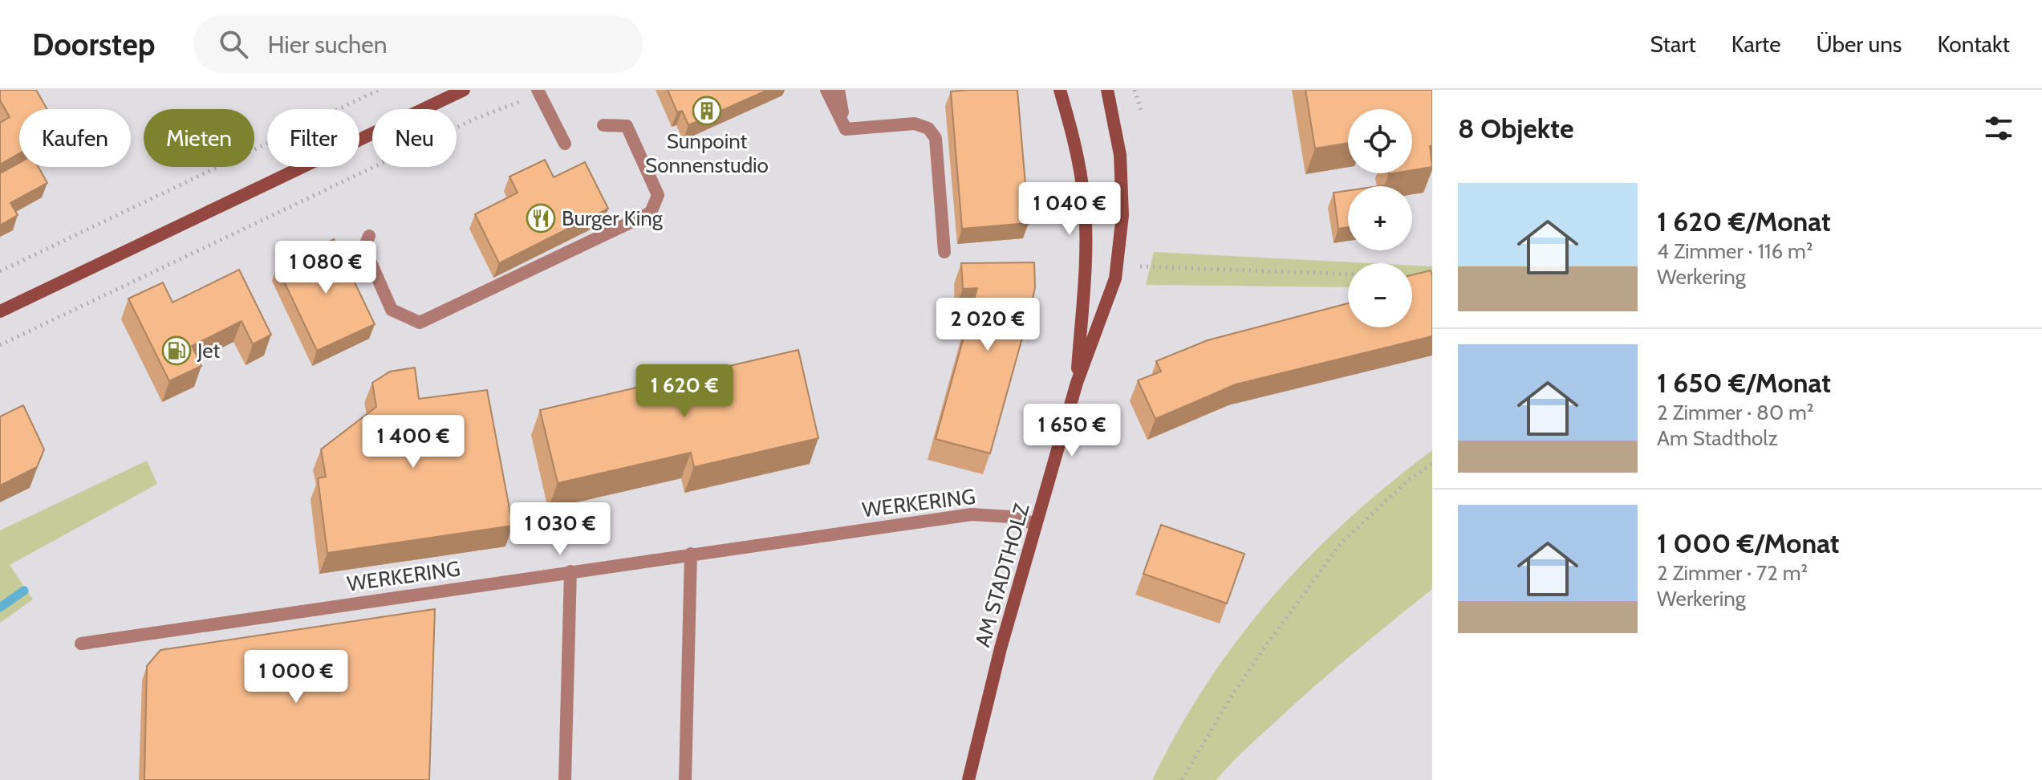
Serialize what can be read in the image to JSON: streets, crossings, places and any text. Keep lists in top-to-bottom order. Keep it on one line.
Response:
{"streets":{"main road":["AM STADTHOLZ"],"street":["WERKERING"]},"crossings":[["WERKERING","AM STADTHOLZ"]],"places":{"building":["Sunpoint Sonnenstudio"],"restaurant":["Burger King"],"fuel station":["Jet"]},"page":{"header":"Doorstep","search":"Hier suchen","nav":["Start","Karte","Über uns","Kontakt"],"heading":"8 Objekte","map_buttons":["+","−"],"chip":["Kaufen","Mieten","Filter","Neu"],"list":[{"name":"1 620 €/Monat","note":"4 Zimmer · 116 m² · Werkering"},{"name":"1 650 €/Monat","note":"2 Zimmer · 80 m² · Am Stadtholz"},{"name":"1 000 €/Monat","note":"2 Zimmer · 72 m² · Werkering"}],"price":["1 040 €","1 080 €","2 020 €","1 620 €","1 650 €","1 400 €","1 030 €","1 000 €"]}}
